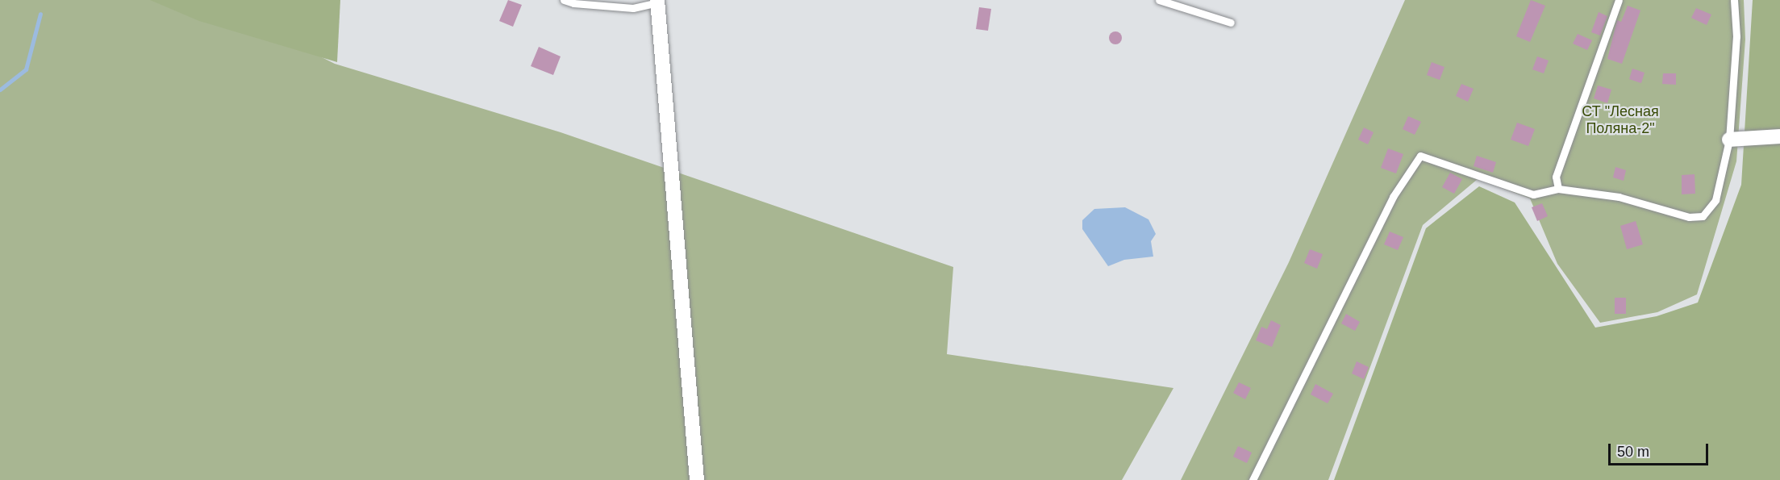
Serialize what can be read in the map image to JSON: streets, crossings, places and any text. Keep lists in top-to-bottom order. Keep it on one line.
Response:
{"parks":["СТ \"Лесная Поляна-2\""],"scale_bar":"50 m"}
